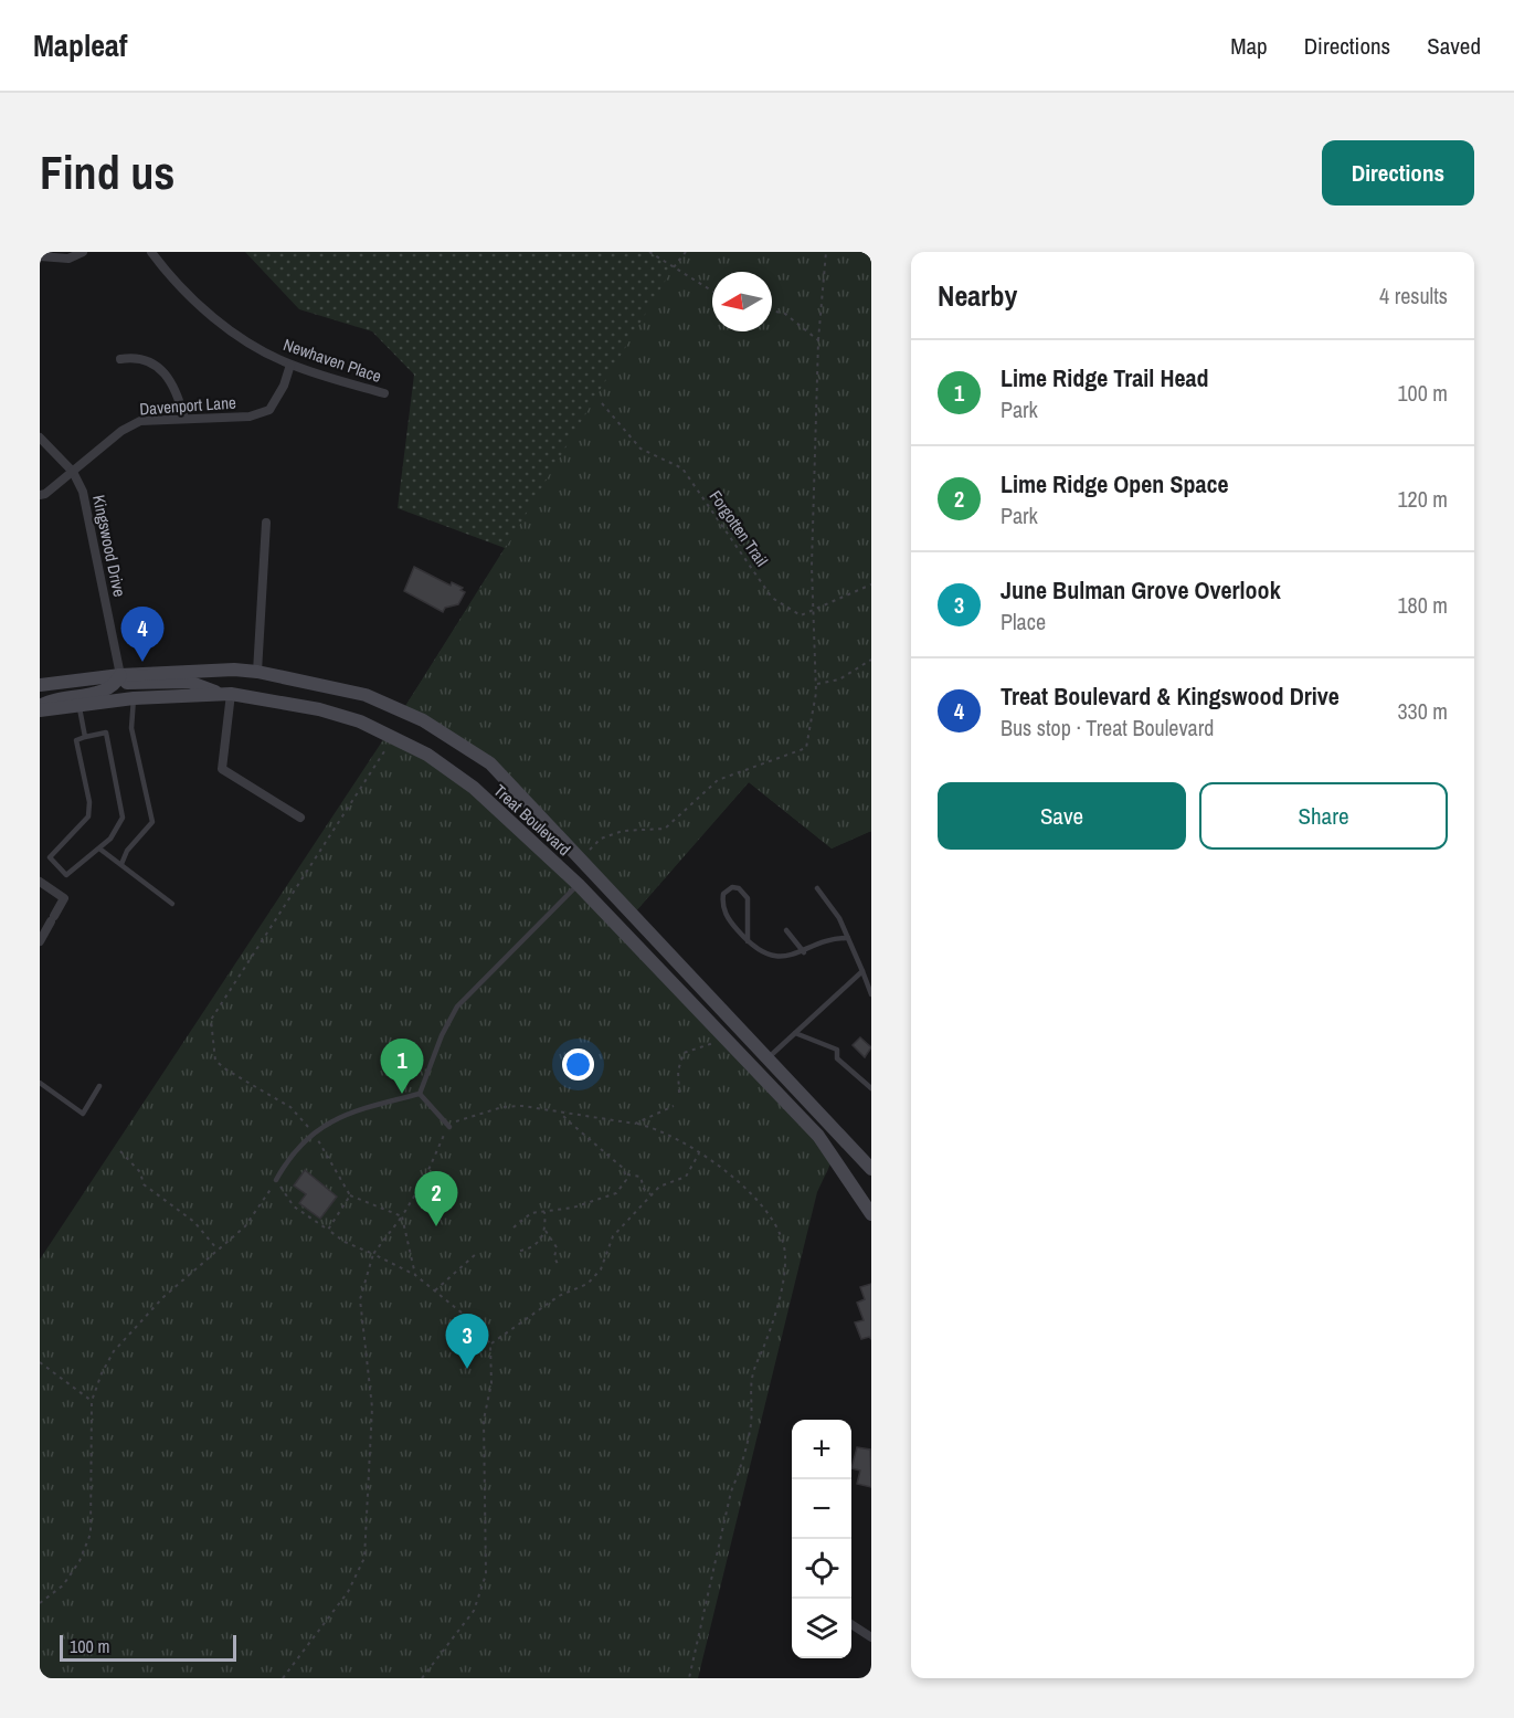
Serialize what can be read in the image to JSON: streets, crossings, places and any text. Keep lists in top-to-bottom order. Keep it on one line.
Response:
{"streets":{"main road":["Treat Boulevard"],"street":["Newhaven Place","Davenport Lane","Kingswood Drive"],"path":["Forgotten Trail"]},"crossings":[["Newhaven Place","Davenport Lane"],["Davenport Lane","Kingswood Drive"],["Kingswood Drive","Treat Boulevard"]],"scale_bar":"100 m","north":"left","page":{"header":"Mapleaf","nav":["Map","Directions","Saved"],"buttons":["Directions",["Save","Share"]],"title":"Find us","heading":["Nearby","4 results"],"list":[{"mark":"1","name":"Lime Ridge Trail Head","note":"Park","value":"100 m"},{"mark":"2","name":"Lime Ridge Open Space","note":"Park","value":"120 m"},{"mark":"3","name":"June Bulman Grove Overlook","note":"Place","value":"180 m"},{"mark":"4","name":"Treat Boulevard & Kingswood Drive","note":"Bus stop · Treat Boulevard","value":"330 m"}],"pins":["4","1","2","3"],"map_buttons":["+","−"],"scale":"100 m"}}
